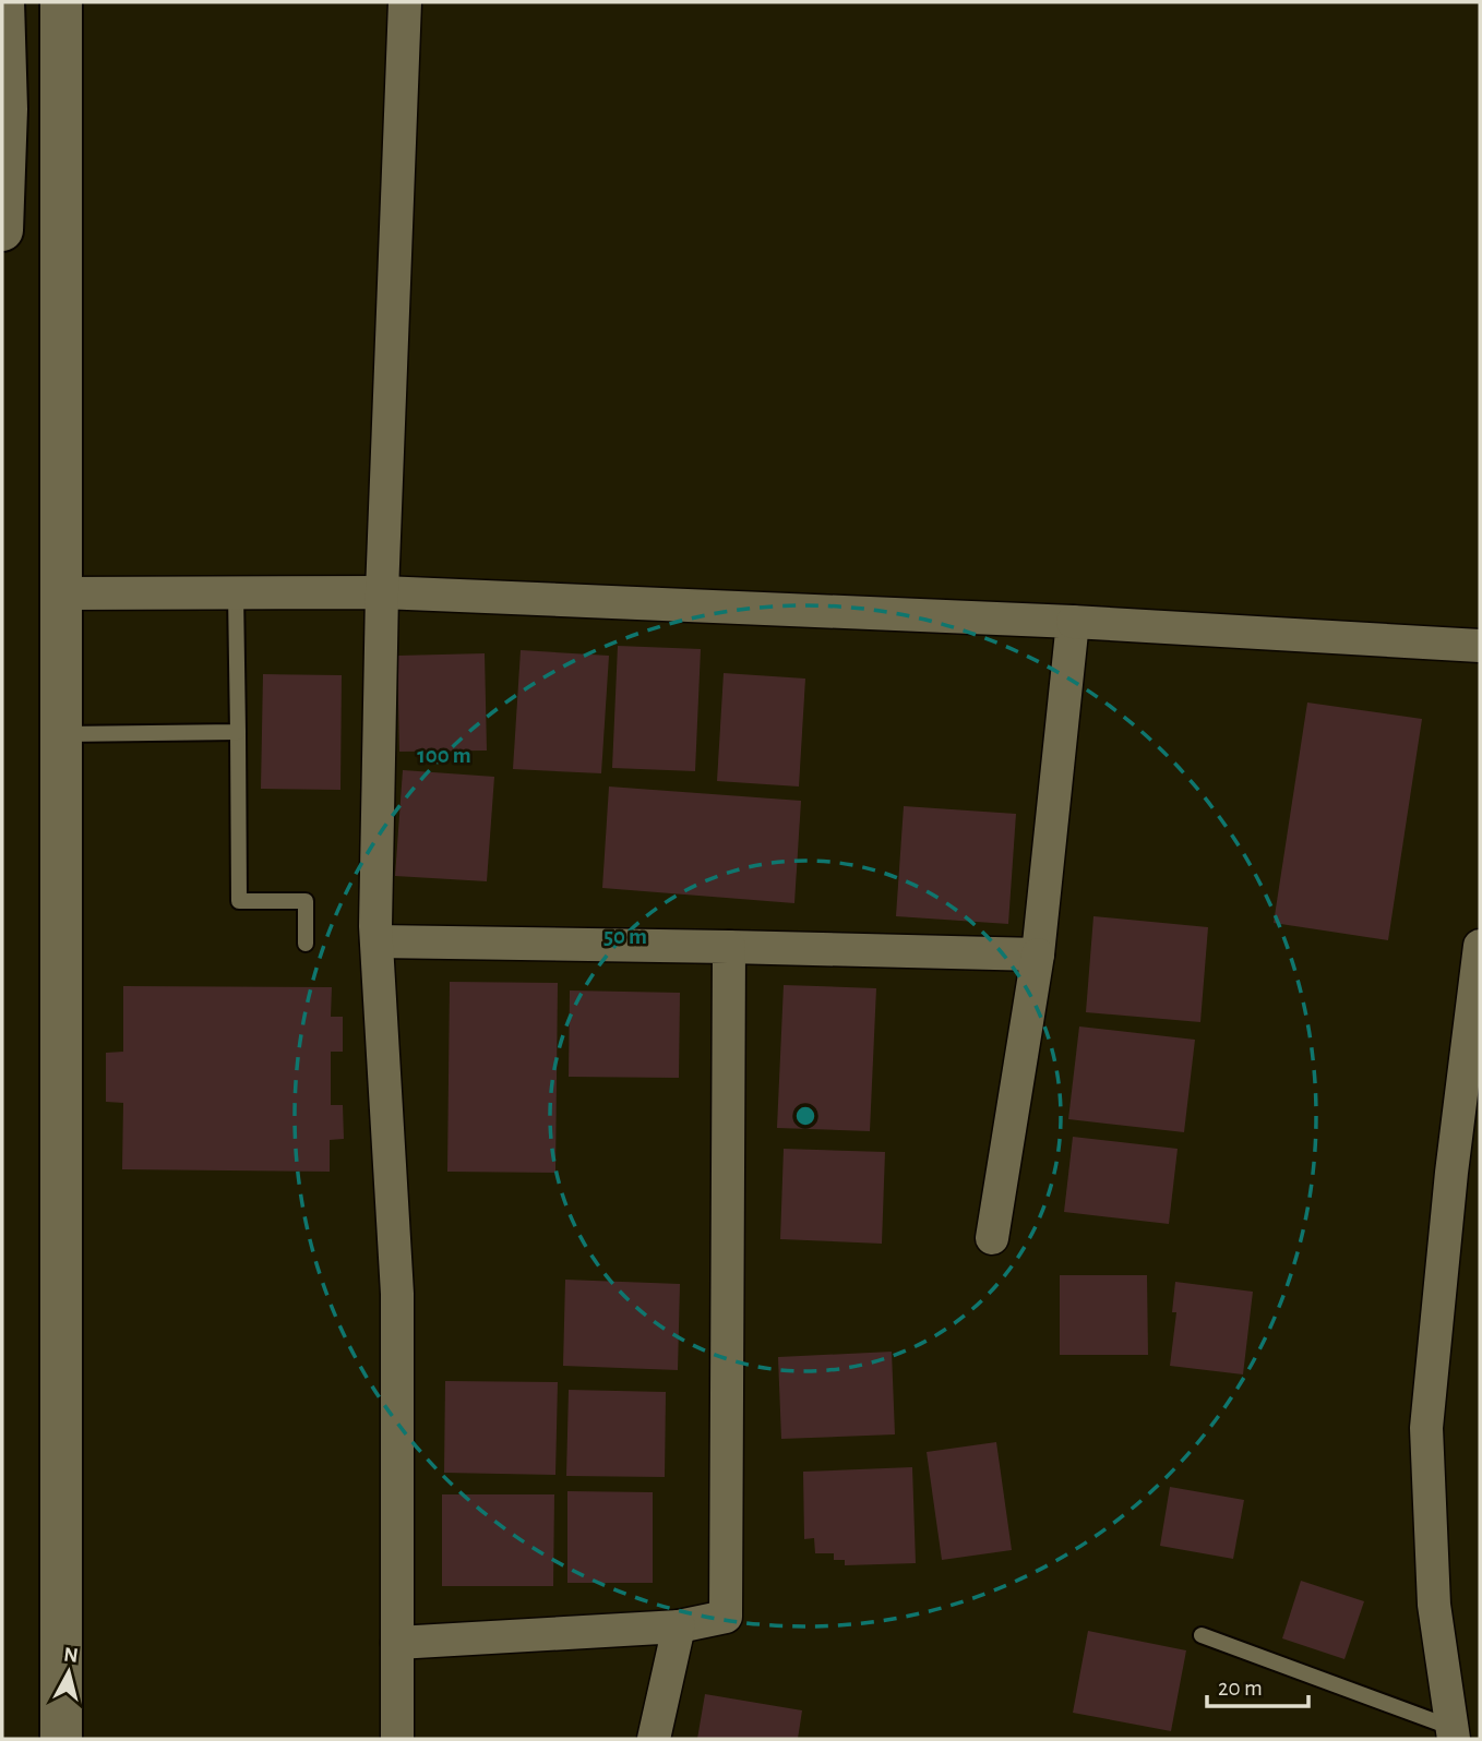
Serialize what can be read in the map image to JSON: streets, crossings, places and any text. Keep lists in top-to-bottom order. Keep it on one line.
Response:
{"scale_bar":"20 m","north":"top","rings":["100 m","50 m"]}
